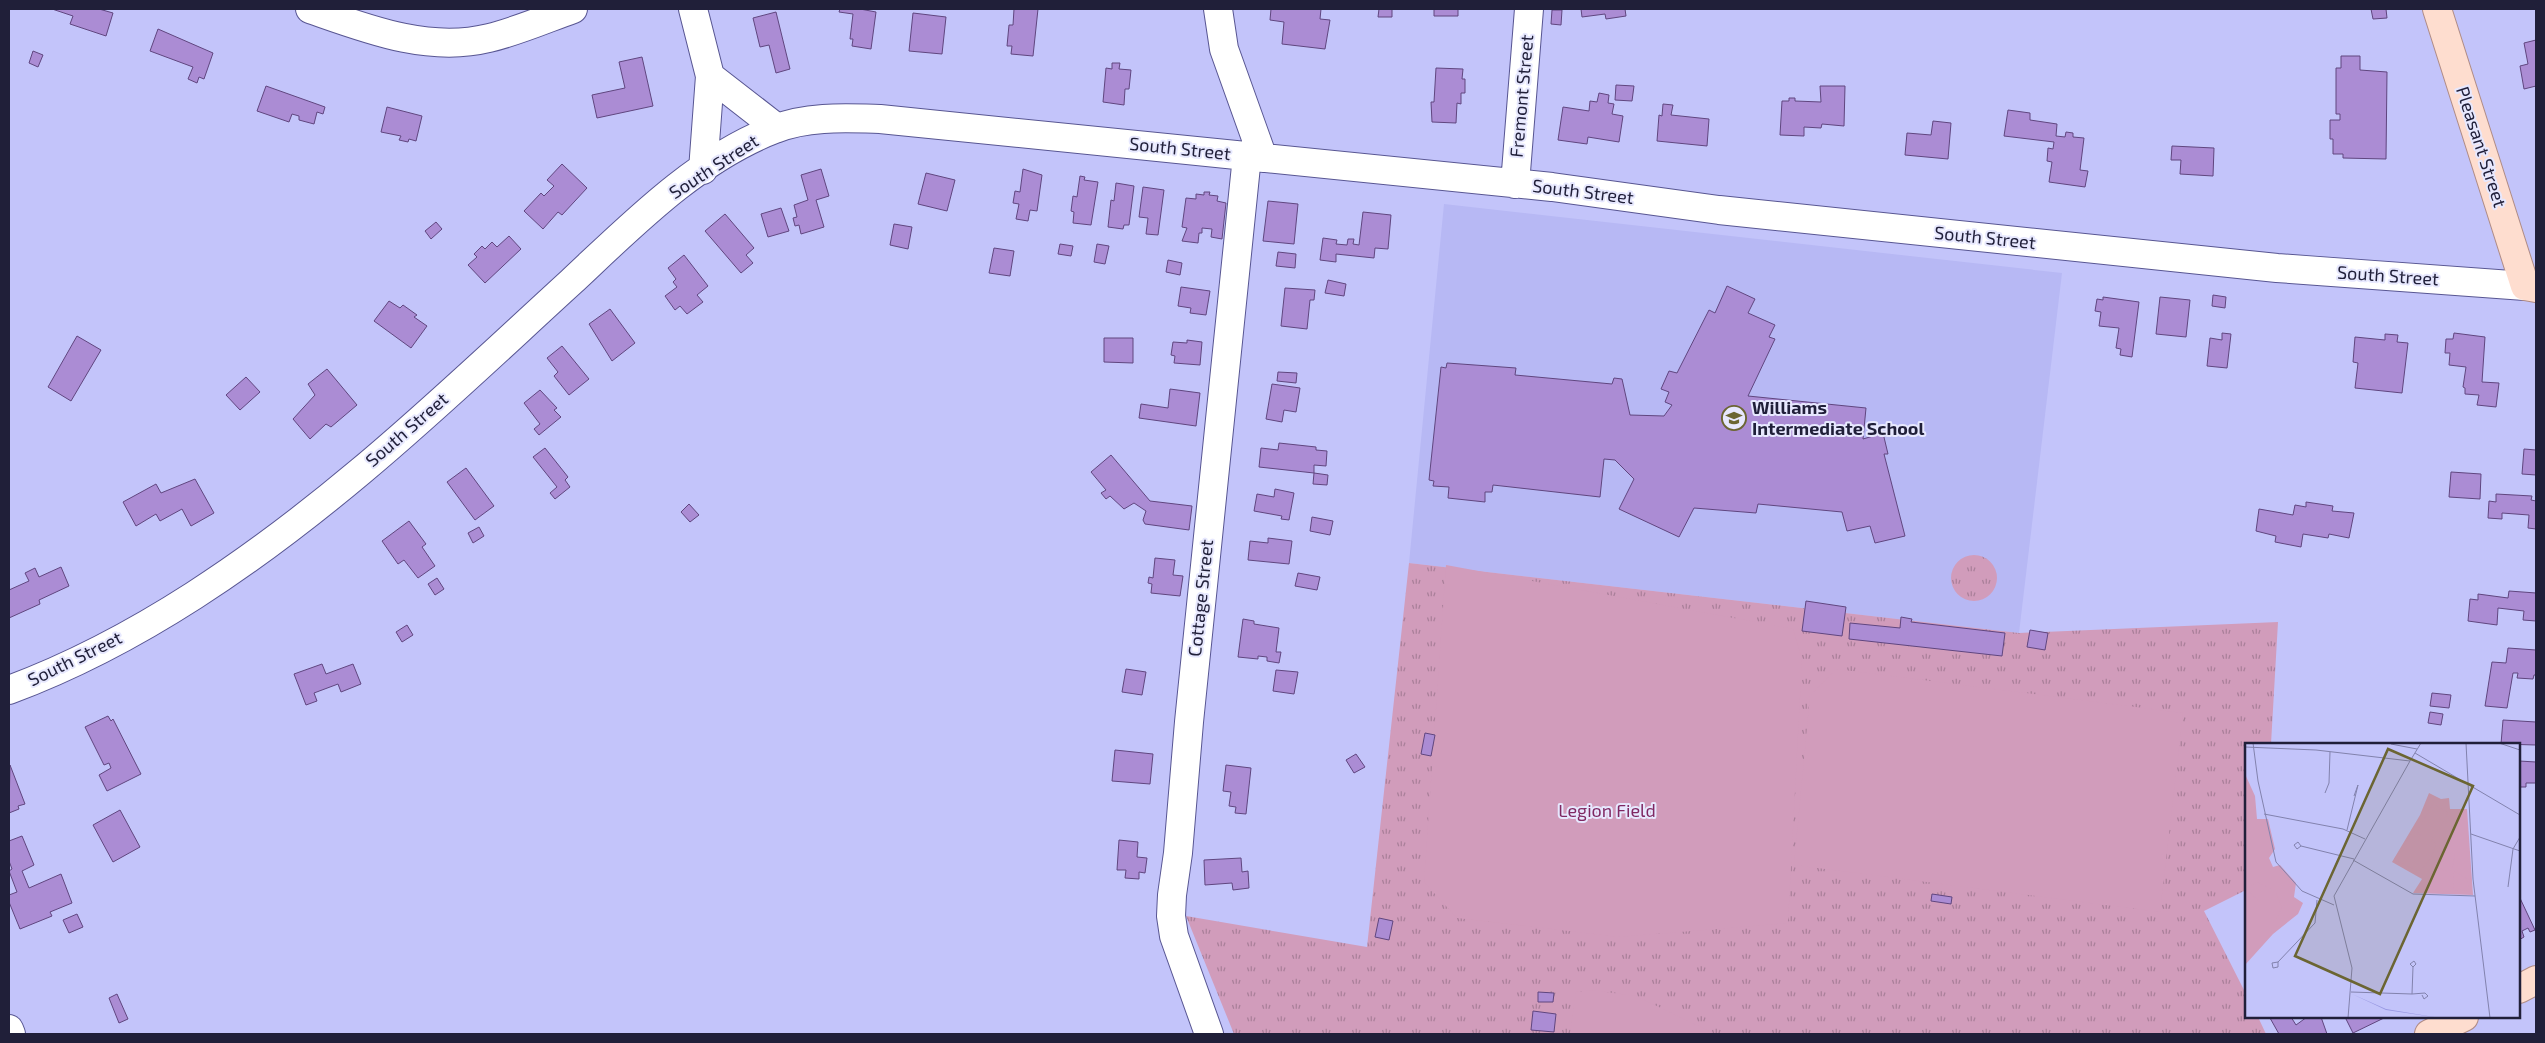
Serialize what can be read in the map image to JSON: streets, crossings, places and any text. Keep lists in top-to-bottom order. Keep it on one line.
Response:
{"streets":{"main road":["Pleasant Street"],"street":["Fremont Street","South Street","Cottage Street"]},"crossings":[["Fremont Street","South Street"],["Pleasant Street","South Street"],["South Street","Cottage Street"]],"parks":["Legion Field"],"places":{"school or university":["Williams Intermediate School"]}}
